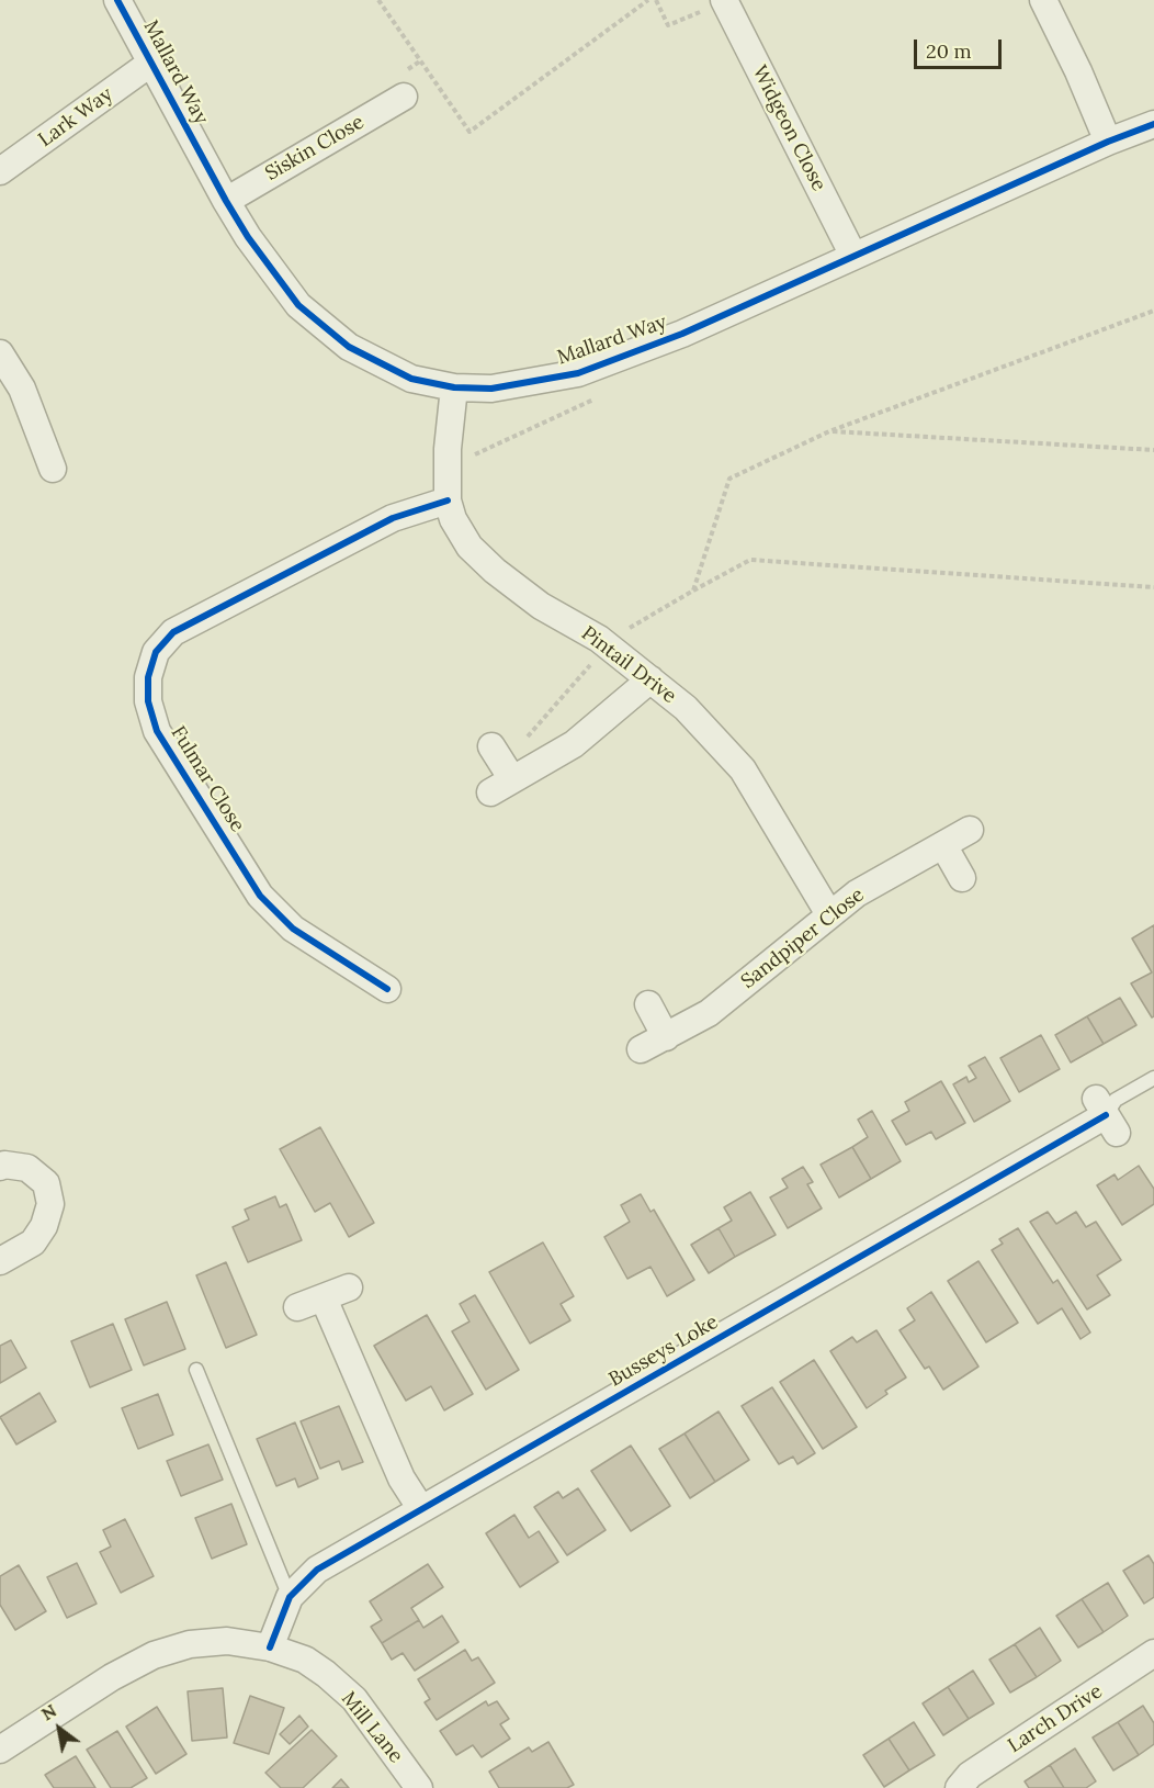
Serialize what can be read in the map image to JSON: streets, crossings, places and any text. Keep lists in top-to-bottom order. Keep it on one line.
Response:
{"streets":{"street":["Mallard Way","Lark Way","Widgeon Close","Siskin Close","Pintail Drive","Fulmar Close","Sandpiper Close","Busseys Loke","Larch Drive","Mill Lane"]},"crossings":[["Mallard Way","Lark Way"],["Mallard Way","Widgeon Close"],["Mallard Way","Siskin Close"],["Mallard Way","Pintail Drive"],["Pintail Drive","Fulmar Close"],["Pintail Drive","Sandpiper Close"],["Busseys Loke","Mill Lane"]],"scale_bar":"20 m","north":"top left"}
